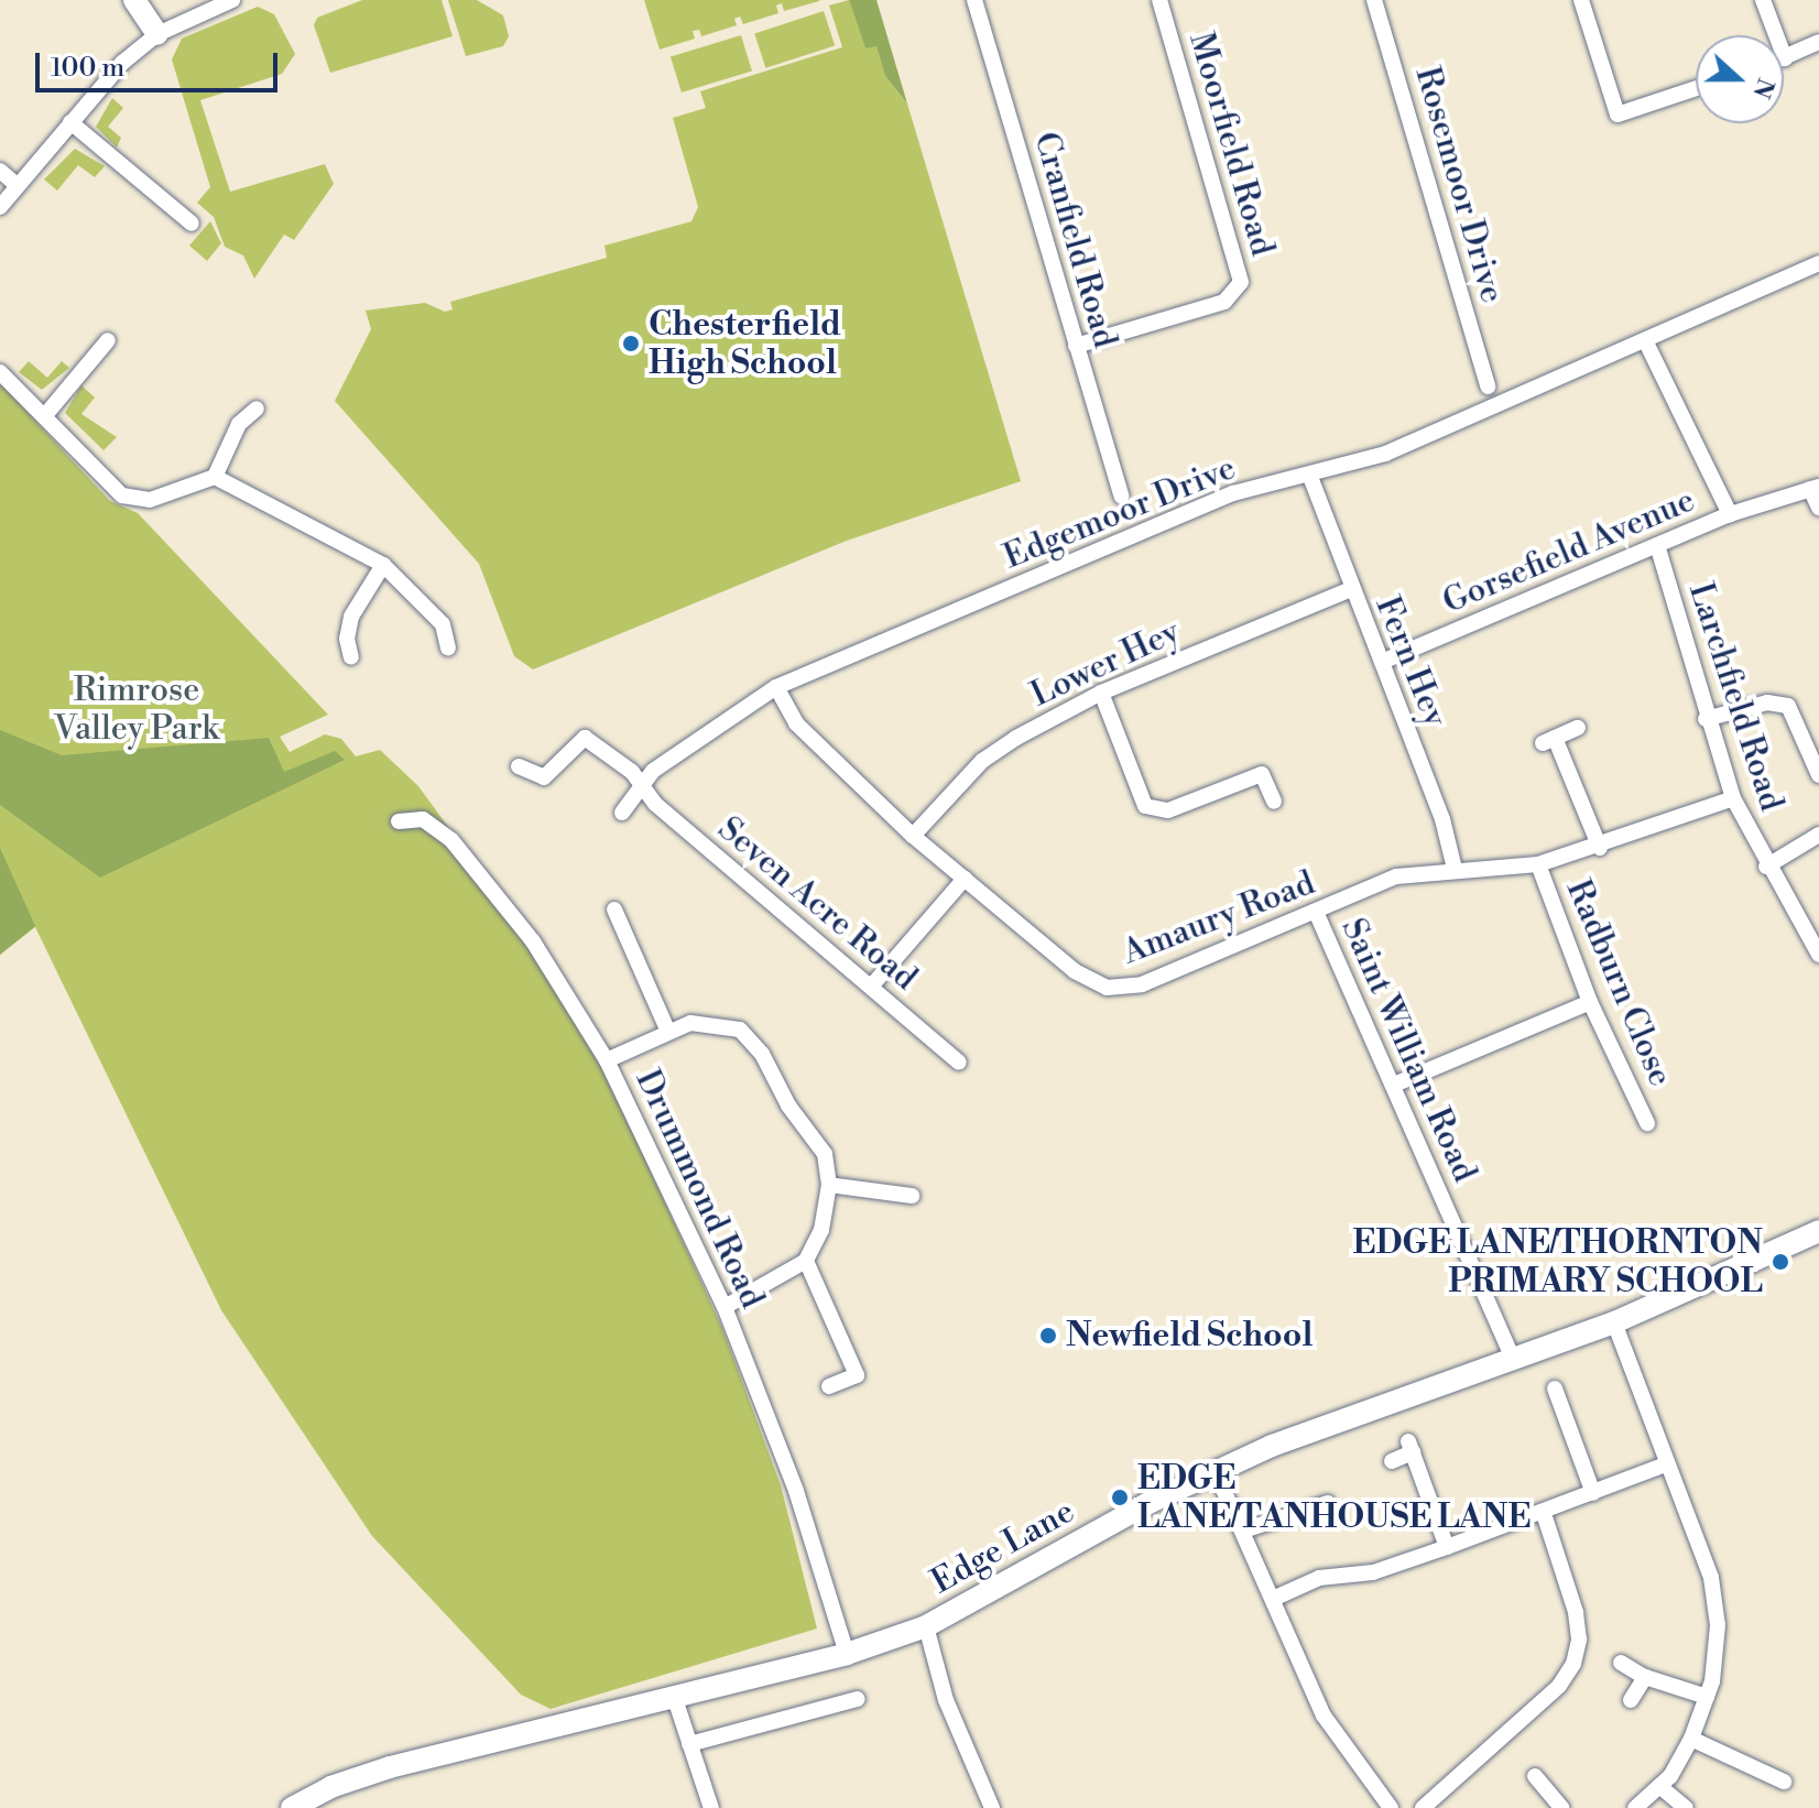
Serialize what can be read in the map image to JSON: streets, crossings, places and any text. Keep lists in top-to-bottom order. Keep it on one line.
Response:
{"streets":{"street":["Moorfield Road","Rosemoor Drive","Cranfield Road","Edgemoor Drive","Gorsefield Avenue","Fern Hey","Lower Hey","Larchfield Road","Seven Acre Road","Amaury Road","Radburn Close","Saint William Road","Drummond Road","Edge Lane"]},"crossings":[["Moorfield Road","Cranfield Road"],["Edgemoor Drive","Fern Hey"],["Edgemoor Drive","Seven Acre Road"],["Edgemoor Drive","Amaury Road"],["Gorsefield Avenue","Fern Hey"],["Gorsefield Avenue","Larchfield Road"],["Fern Hey","Lower Hey"],["Fern Hey","Amaury Road"],["Lower Hey","Amaury Road"],["Larchfield Road","Amaury Road"],["Amaury Road","Radburn Close"],["Amaury Road","Saint William Road"],["Saint William Road","Edge Lane"],["Drummond Road","Edge Lane"]],"parks":["Rimrose Valley Park"],"places":["Chesterfield High School","EDGE LANE/THORNTON PRIMARY SCHOOL","Newfield School","EDGE LANE/TANHOUSE LANE"],"scale_bar":"100 m","north":"right"}
